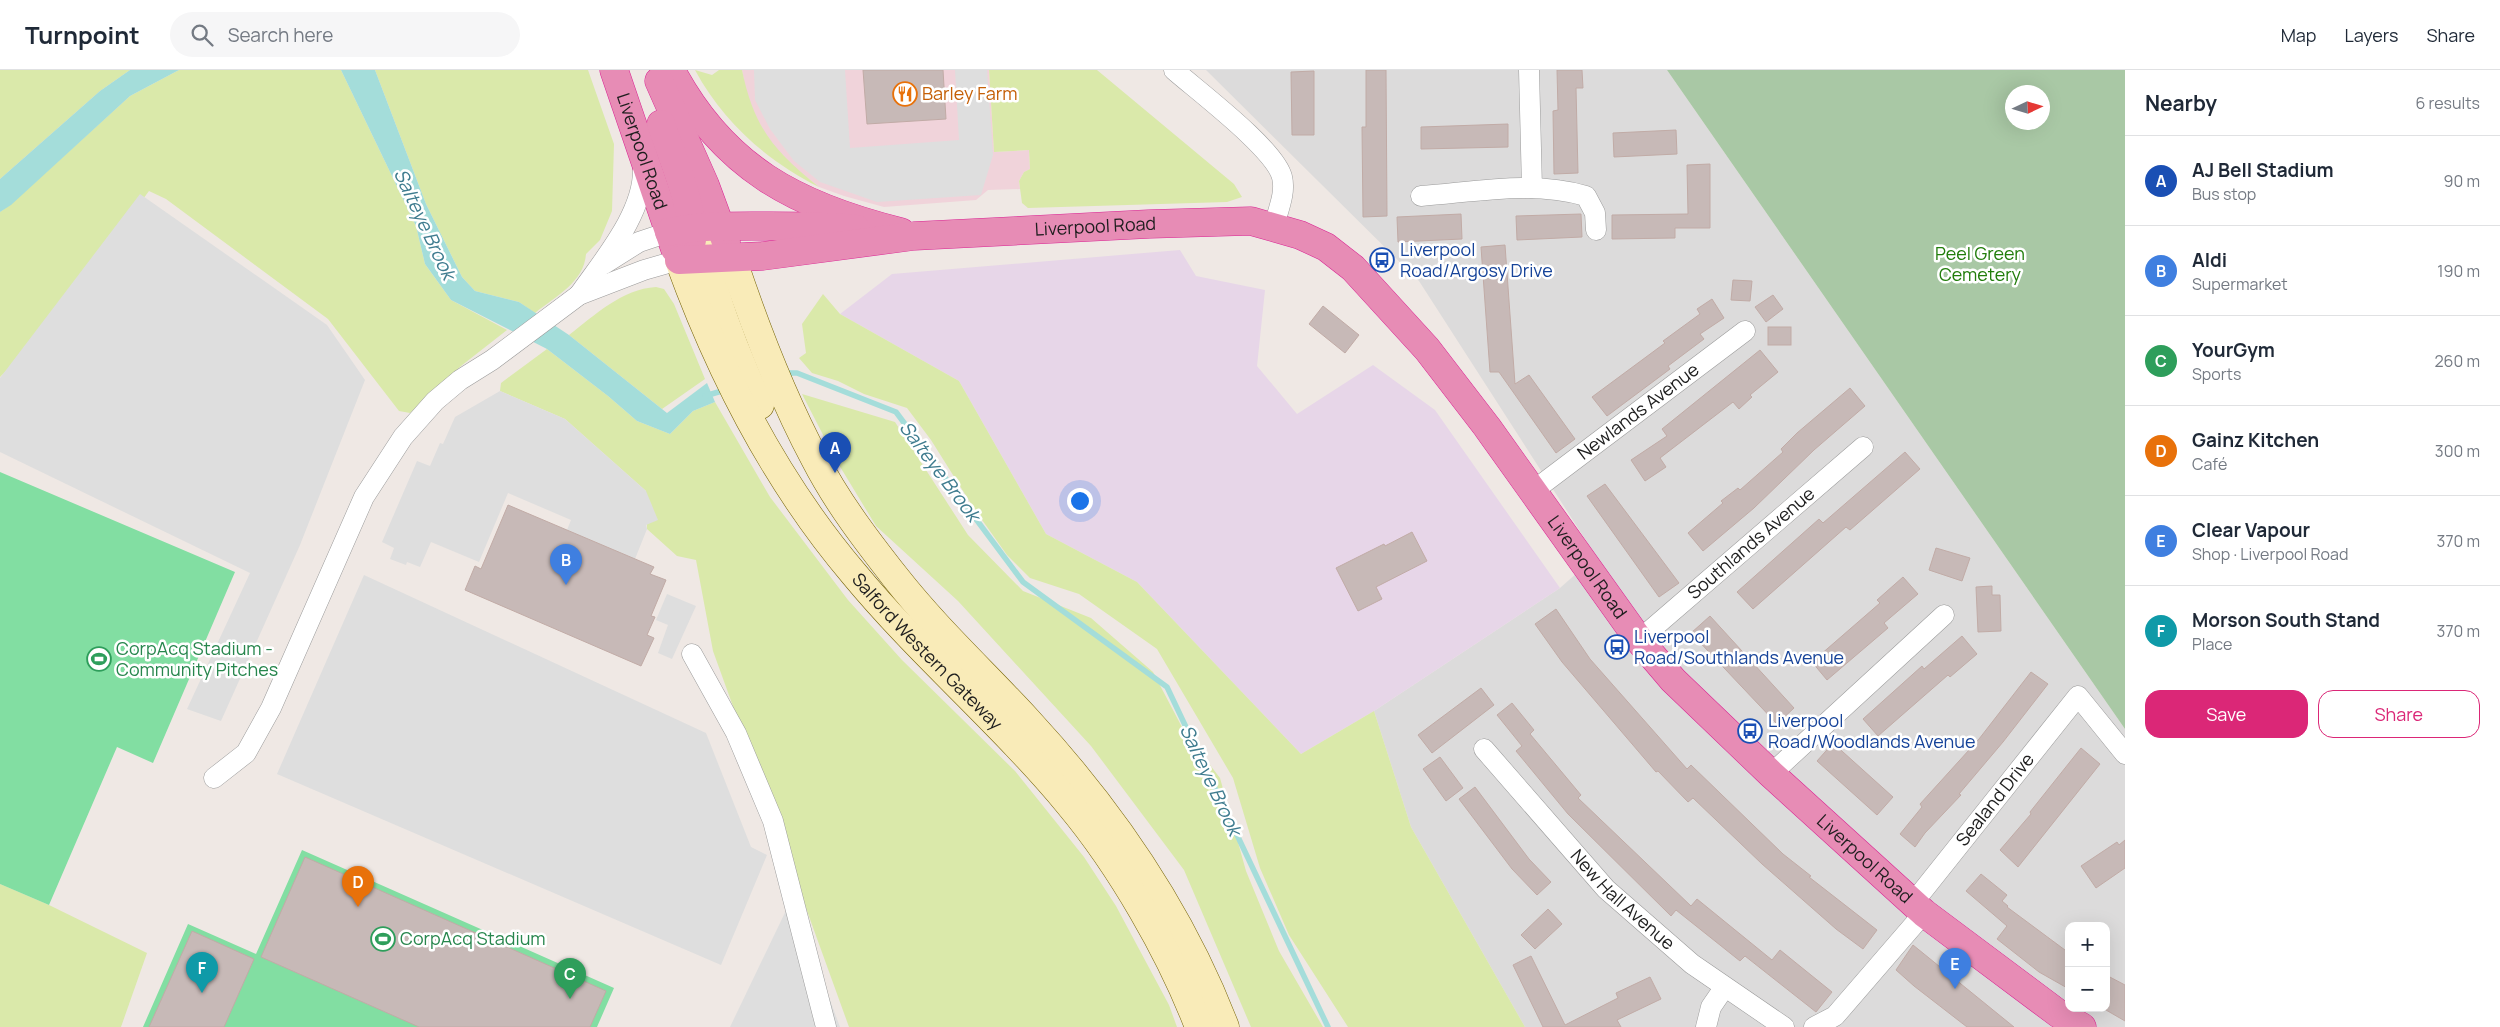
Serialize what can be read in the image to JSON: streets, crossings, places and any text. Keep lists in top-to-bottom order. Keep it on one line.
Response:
{"streets":{"highway":["Liverpool Road"],"street":["Newlands Avenue","Southlands Avenue","Salford Western Gateway","Sealand Drive","New Hall Avenue"]},"crossings":[["Liverpool Road","Newlands Avenue"],["Liverpool Road","Southlands Avenue"],["Liverpool Road","Salford Western Gateway"],["Liverpool Road","Sealand Drive"]],"water":["Salteye Brook"],"parks":["Peel Green Cemetery"],"places":{"restaurant":["Barley Farm"],"bus stop":["Liverpool Road/Argosy Drive","Liverpool Road/Southlands Avenue","Liverpool Road/Woodlands Avenue"],"sports":["CorpAcq Stadium - Community Pitches","CorpAcq Stadium"]},"north":"right","page":{"header":"Turnpoint","search":"Search here","nav":["Map","Layers","Share"],"heading":["Nearby","6 results"],"list":[{"mark":"A","name":"AJ Bell Stadium","note":"Bus stop","value":"90 m"},{"mark":"B","name":"Aldi","note":"Supermarket","value":"190 m"},{"mark":"C","name":"YourGym","note":"Sports","value":"260 m"},{"mark":"D","name":"Gainz Kitchen","note":"Café","value":"300 m"},{"mark":"E","name":"Clear Vapour","note":"Shop · Liverpool Road","value":"370 m"},{"mark":"F","name":"Morson South Stand","note":"Place","value":"370 m"}],"pins":["A","B","D","E","F","C"],"buttons":["Save","Share"],"map_buttons":["+","−"]}}
